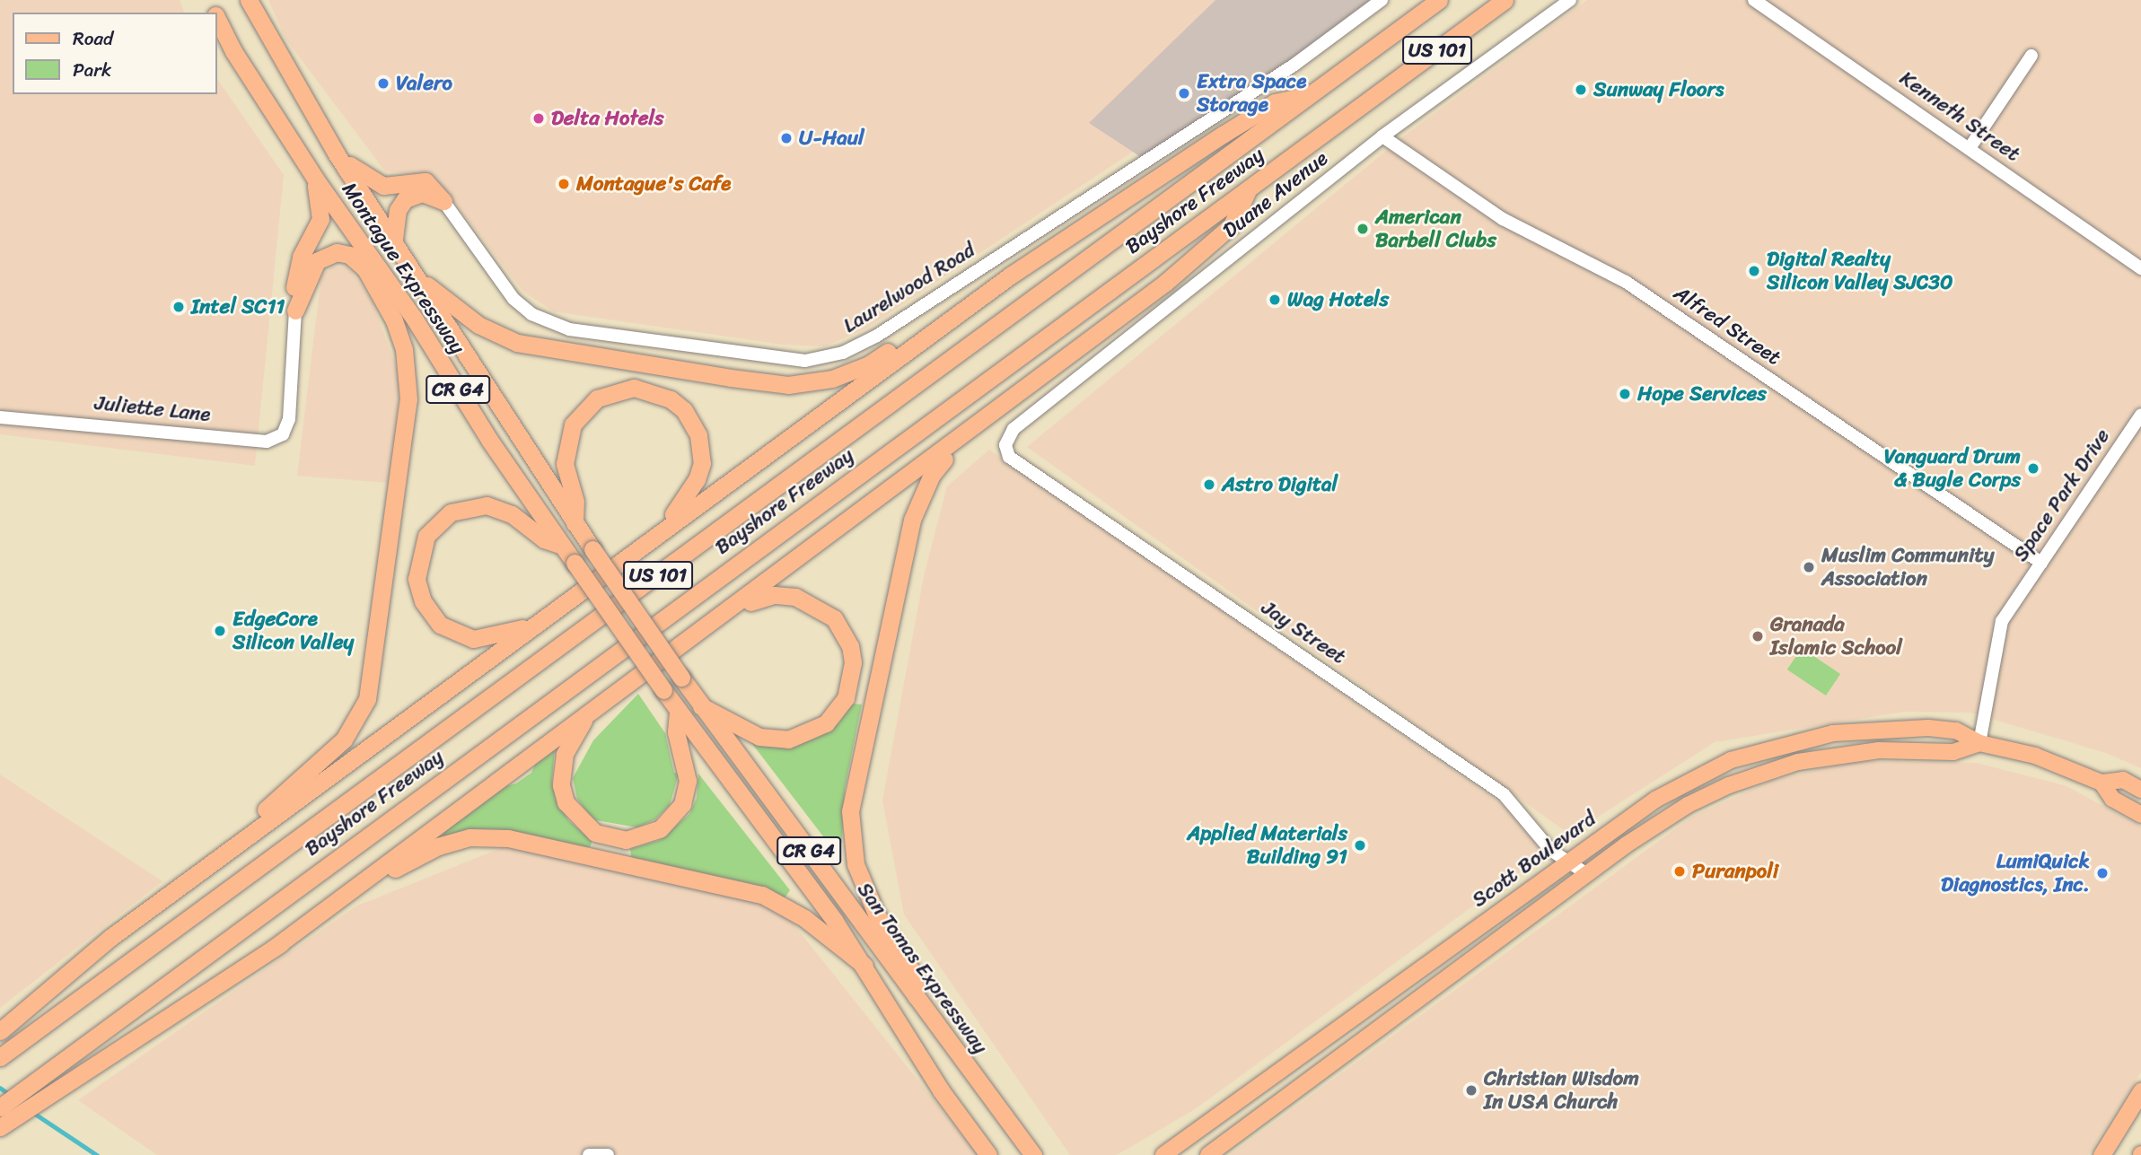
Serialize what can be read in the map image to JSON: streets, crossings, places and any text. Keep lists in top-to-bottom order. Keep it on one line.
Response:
{"streets":{"highway":["US 101","Bayshore Freeway","Montague Expressway","CR G4","San Tomas Expressway"],"main road":["Scott Boulevard"],"street":["Kenneth Street","Duane Avenue","Laurelwood Road","Alfred Street","Juliette Lane","Space Park Drive","Jay Street"]},"crossings":[["Duane Avenue","Alfred Street"],["Duane Avenue","Jay Street"],["Montague Expressway","San Tomas Expressway"],["Alfred Street","Space Park Drive"],["Space Park Drive","Scott Boulevard"],["Jay Street","Scott Boulevard"]],"places":["Valero","Sunway Floors","Extra Space Storage","Delta Hotels","U-Haul","Montague's Cafe","American Barbell Clubs","Digital Realty Silicon Valley SJC30","Wag Hotels","Intel SC11","Hope Services","Vanguard Drum & Bugle Corps","Astro Digital","Muslim Community Association","EdgeCore Silicon Valley","Granada Islamic School","Applied Materials Building 91","Puranpoli","LumiQuick Diagnostics, Inc.","Christian Wisdom In USA Church"],"legend":["Road","Park"]}
